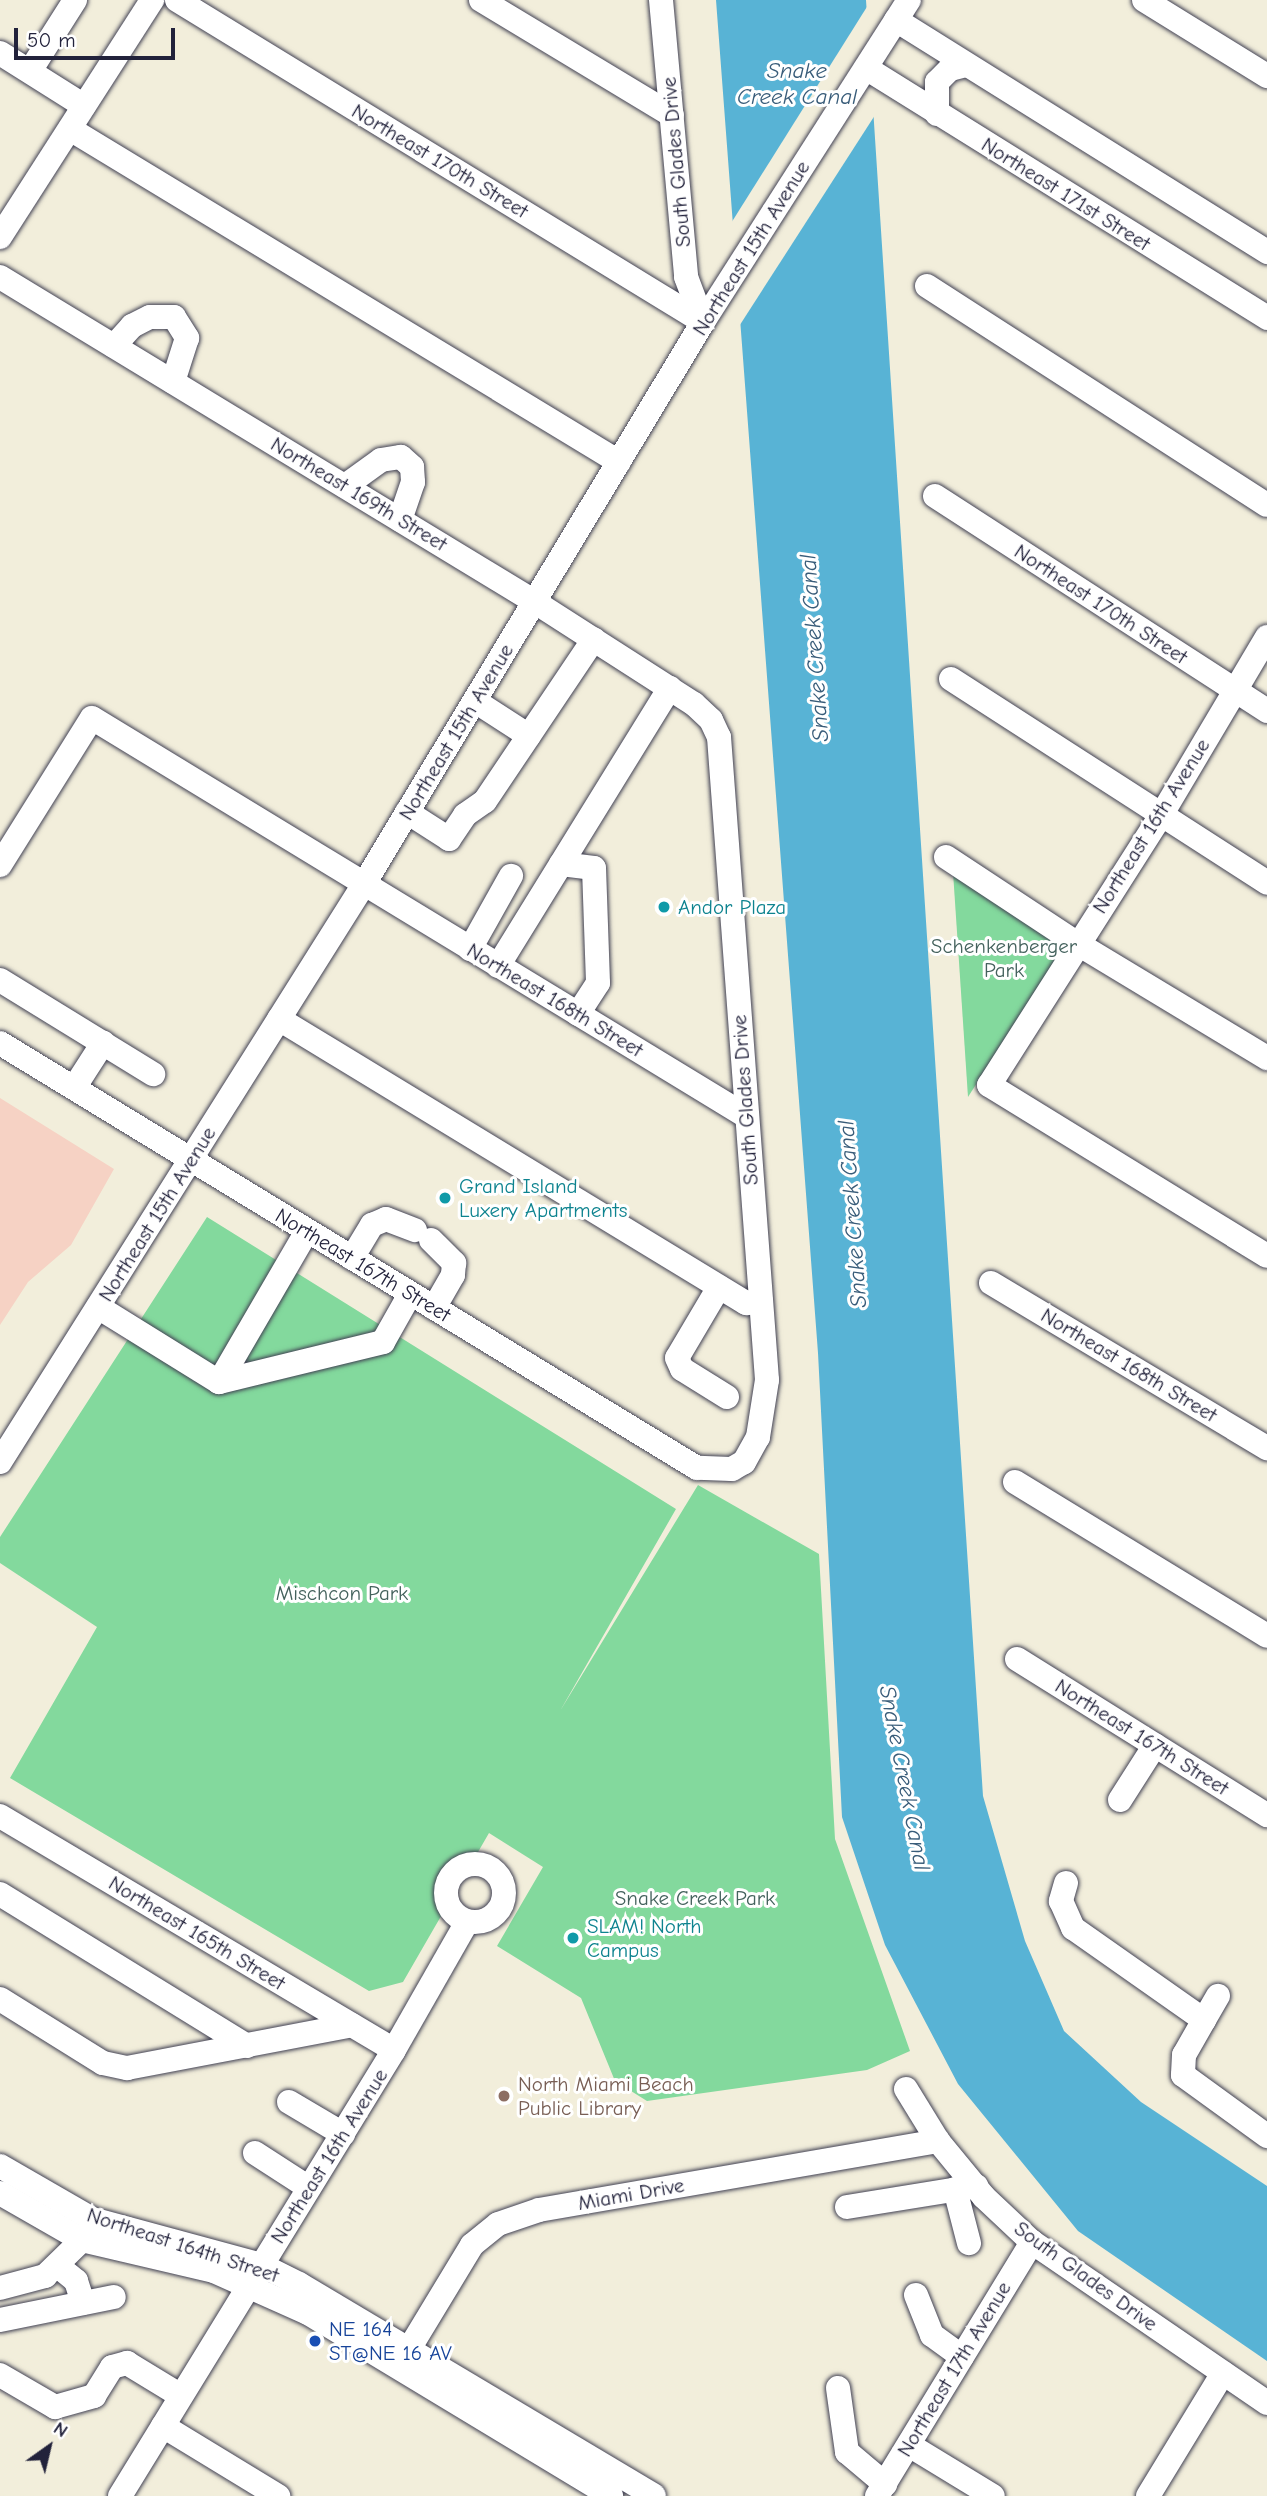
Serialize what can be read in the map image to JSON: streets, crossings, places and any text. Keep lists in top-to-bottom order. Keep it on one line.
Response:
{"streets":{"street":["Northeast 170th Street","South Glades Drive","Northeast 171st Street","Northeast 15th Avenue","Northeast 169th Street","Northeast 16th Avenue","Northeast 168th Street","Northeast 167th Street","Northeast 165th Street","Miami Drive","Northeast 164th Street","Northeast 17th Avenue"]},"crossings":[["Northeast 170th Street","South Glades Drive"],["Northeast 170th Street","Northeast 15th Avenue"],["Northeast 170th Street","Northeast 16th Avenue"],["South Glades Drive","Northeast 15th Avenue"],["South Glades Drive","Northeast 169th Street"],["South Glades Drive","Northeast 168th Street"],["South Glades Drive","Northeast 167th Street"],["South Glades Drive","Miami Drive"],["South Glades Drive","Northeast 17th Avenue"],["Northeast 171st Street","Northeast 15th Avenue"],["Northeast 15th Avenue","Northeast 169th Street"],["Northeast 15th Avenue","Northeast 168th Street"],["Northeast 15th Avenue","Northeast 167th Street"],["Northeast 16th Avenue","Northeast 165th Street"],["Northeast 16th Avenue","Northeast 164th Street"],["Miami Drive","Northeast 164th Street"]],"water":["Snake Creek Canal"],"parks":["Schenkenberger Park","Mischcon Park","Snake Creek Park"],"places":["Andor Plaza","Grand Island Luxery Apartments","SLAM! North Campus","North Miami Beach Public Library","NE 164 ST@NE 16 AV"],"scale_bar":"50 m","north":"top right"}
